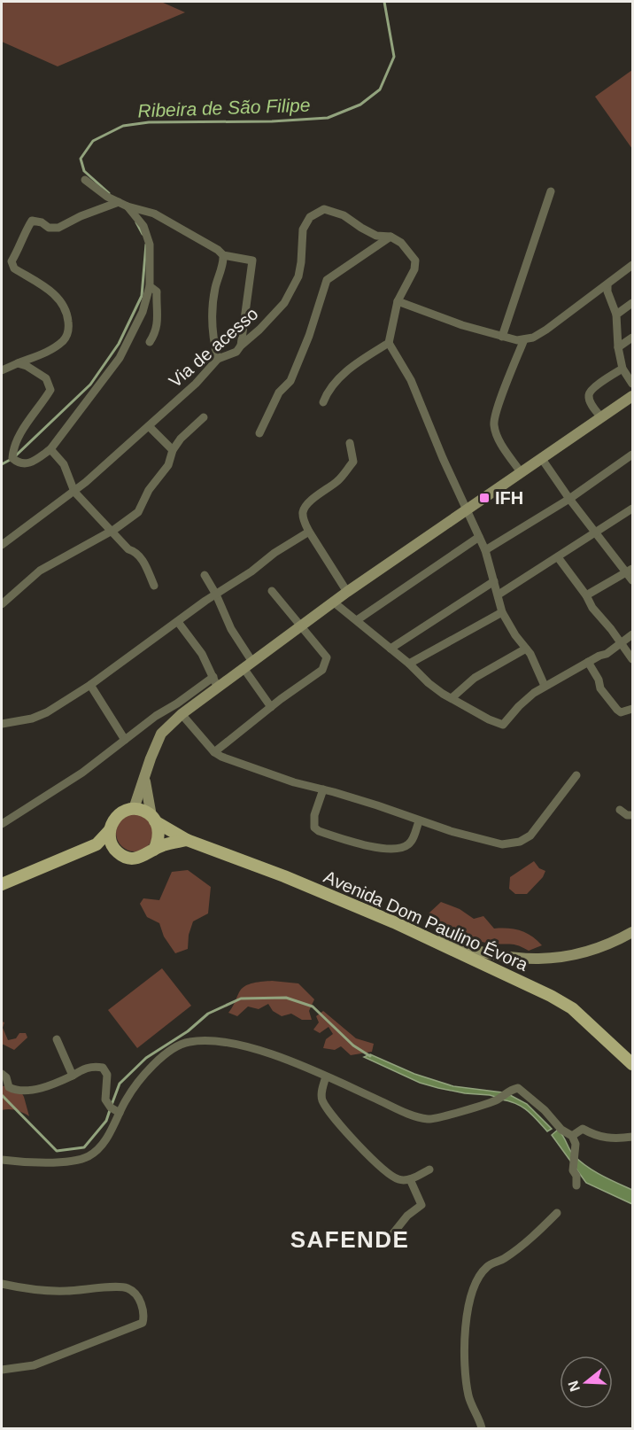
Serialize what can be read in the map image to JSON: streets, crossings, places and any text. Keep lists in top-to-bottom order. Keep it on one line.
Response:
{"streets":{"main road":["Avenida Dom Paulino Évora"],"street":["Via de acesso"]},"districts":["SAFENDE"],"water":["Ribeira de São Filipe"],"places":{"transit":["IFH"]},"north":"left"}
